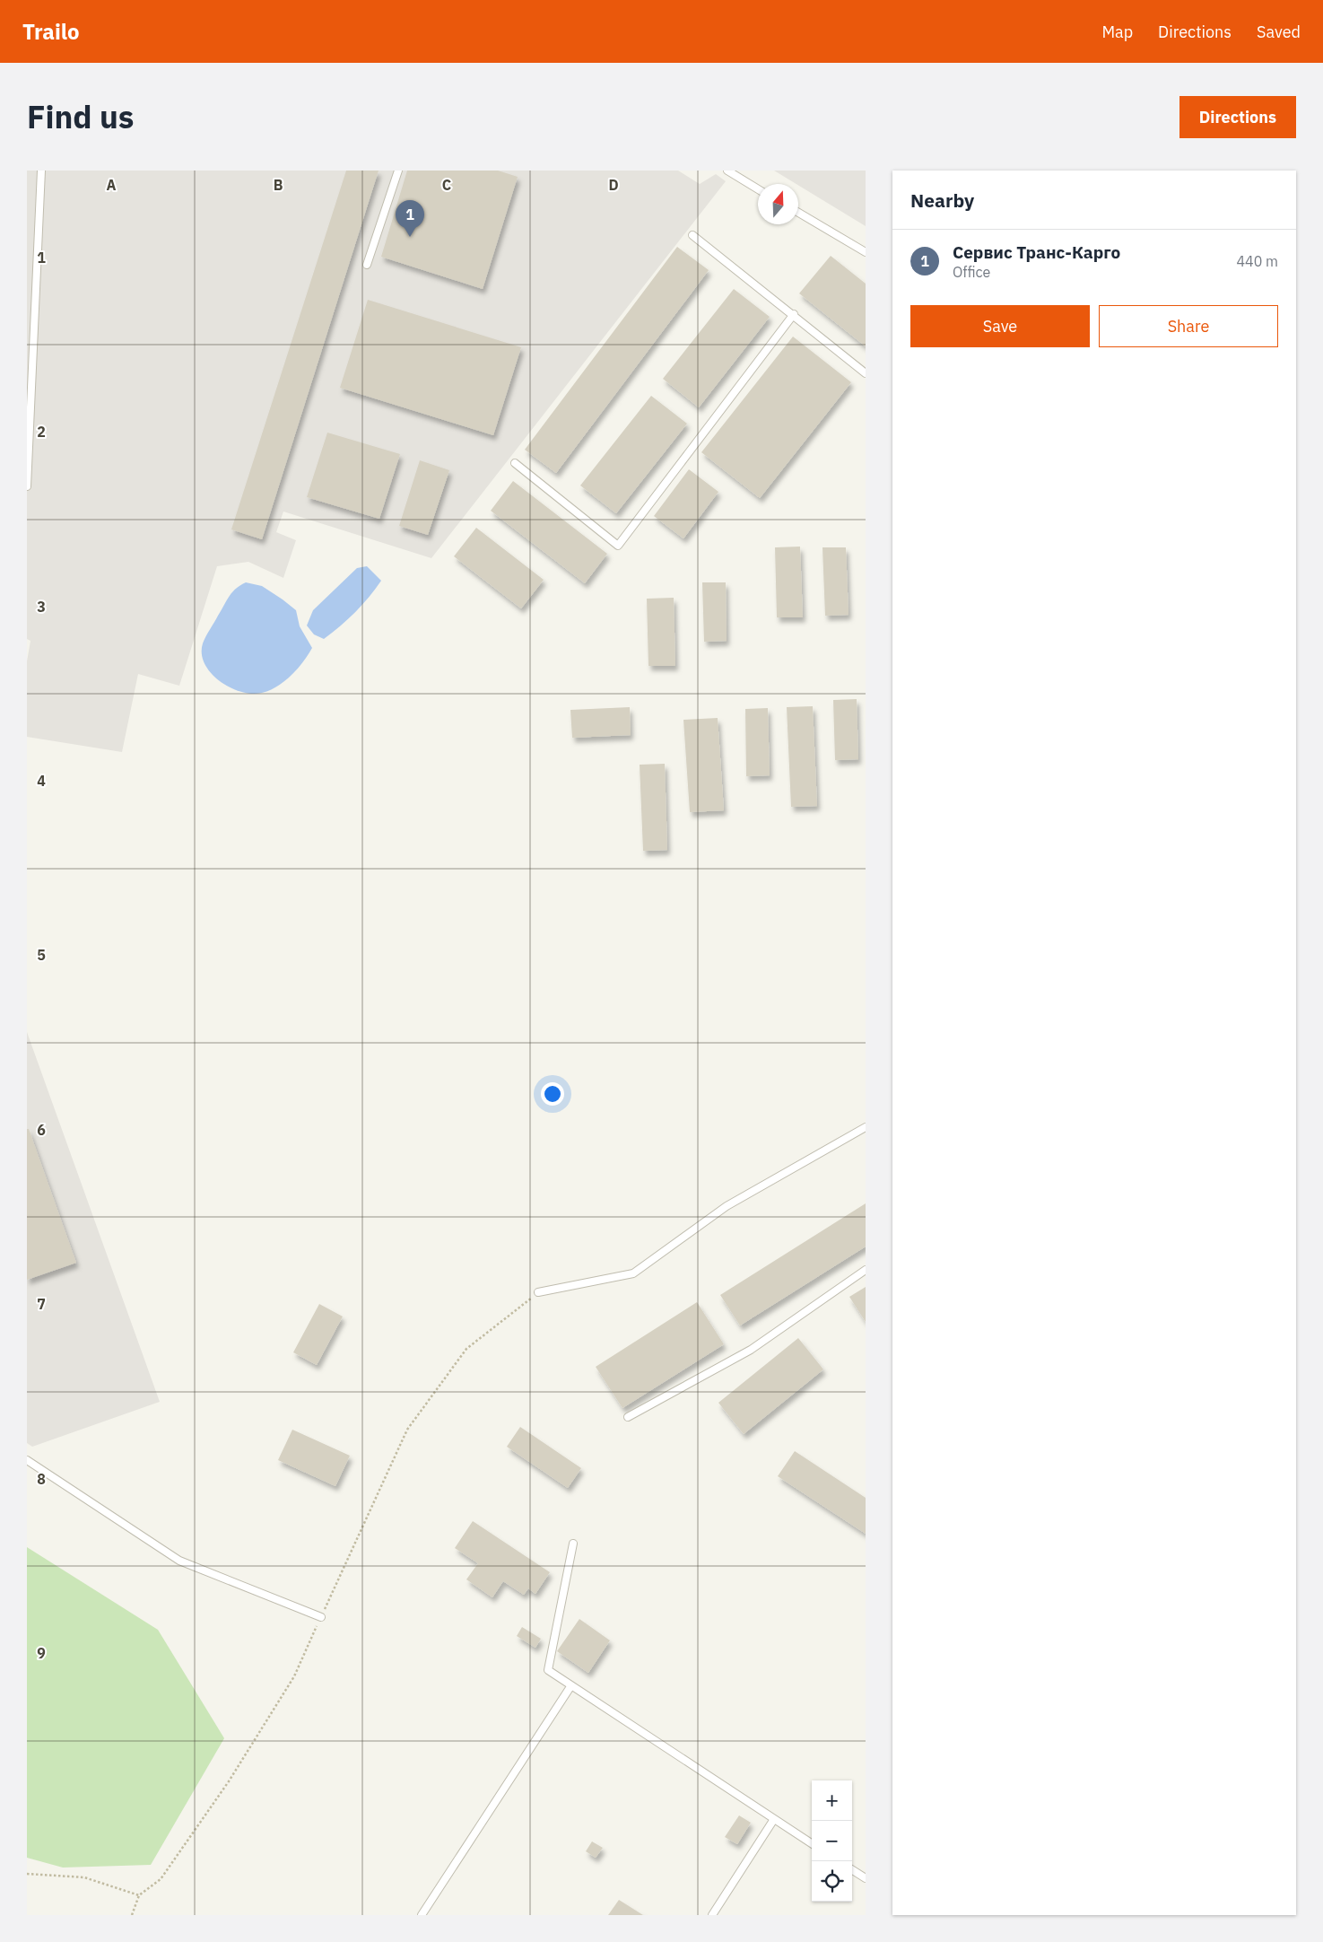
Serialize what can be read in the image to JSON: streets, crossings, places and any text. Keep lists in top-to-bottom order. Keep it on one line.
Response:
{"north":"top","page":{"header":"Trailo","nav":["Map","Directions","Saved"],"title":"Find us","buttons":["Directions",["Save","Share"]],"heading":"Nearby","pins":"1","list":[{"mark":"1","name":"Сервис Транс-Карго","note":"Office","value":"440 m"}],"map_buttons":["+","−"]},"grid":{"columns":["A","B","C","D"],"rows":["1","2","3","4","5","6","7","8","9"]}}
